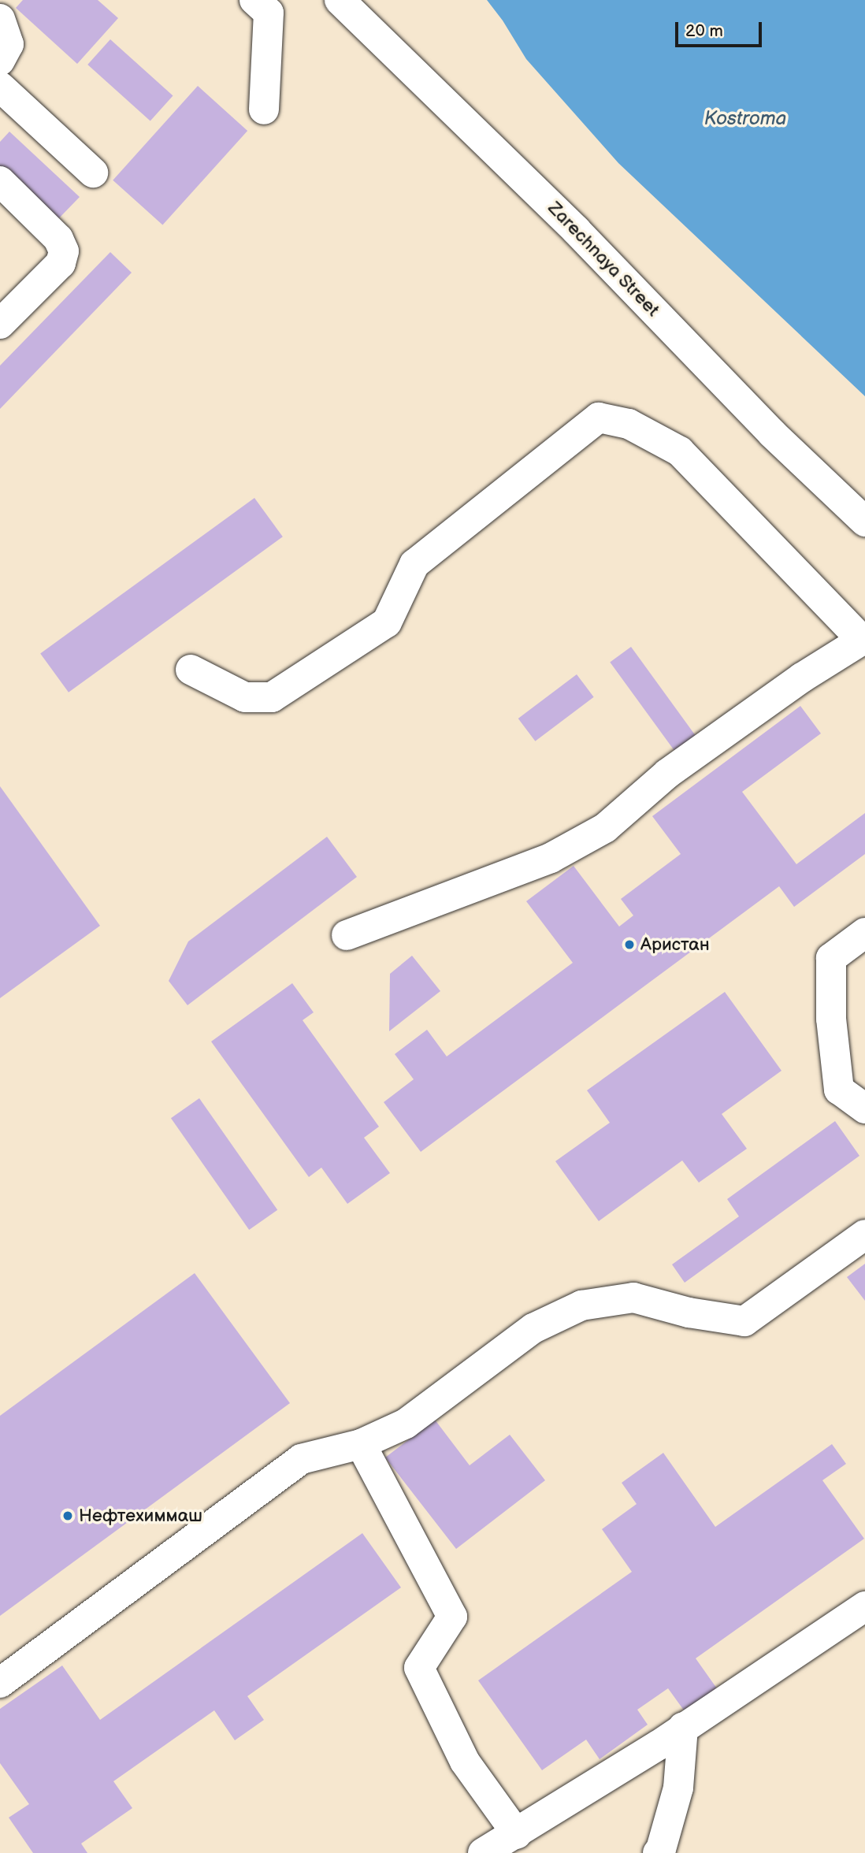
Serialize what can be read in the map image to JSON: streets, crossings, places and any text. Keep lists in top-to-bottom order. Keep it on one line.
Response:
{"streets":{"street":["Zarechnaya Street"]},"water":["Kostroma"],"places":["Аристан","Нефтехиммаш"],"scale_bar":"20 m"}
